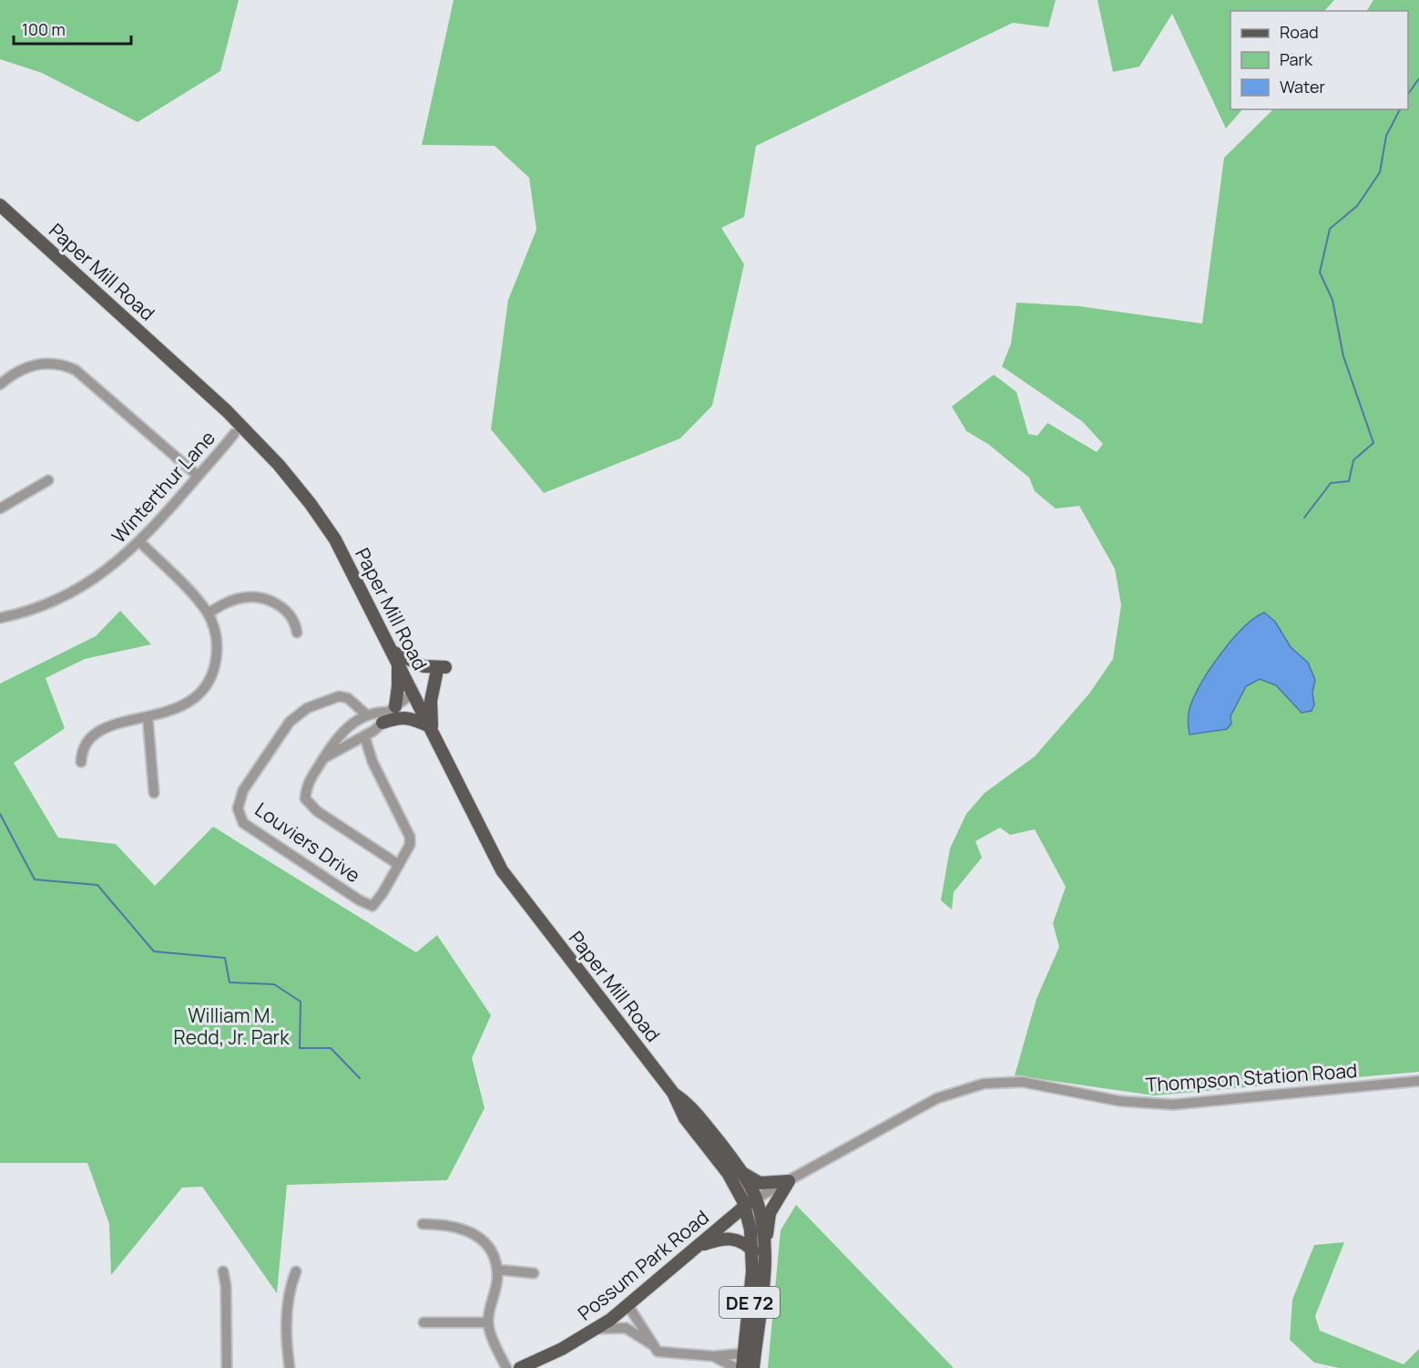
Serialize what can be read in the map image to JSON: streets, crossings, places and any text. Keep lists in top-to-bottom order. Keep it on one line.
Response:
{"streets":{"main road":["Paper Mill Road","Possum Park Road","DE 72"],"street":["Winterthur Lane","Louviers Drive","Thompson Station Road"]},"crossings":[["Paper Mill Road","Louviers Drive"],["Paper Mill Road","Thompson Station Road"],["Paper Mill Road","Possum Park Road"],["Thompson Station Road","Possum Park Road"]],"parks":["William M. Redd, Jr. Park"],"legend":["Road","Park","Water"],"scale_bar":"100 m"}
